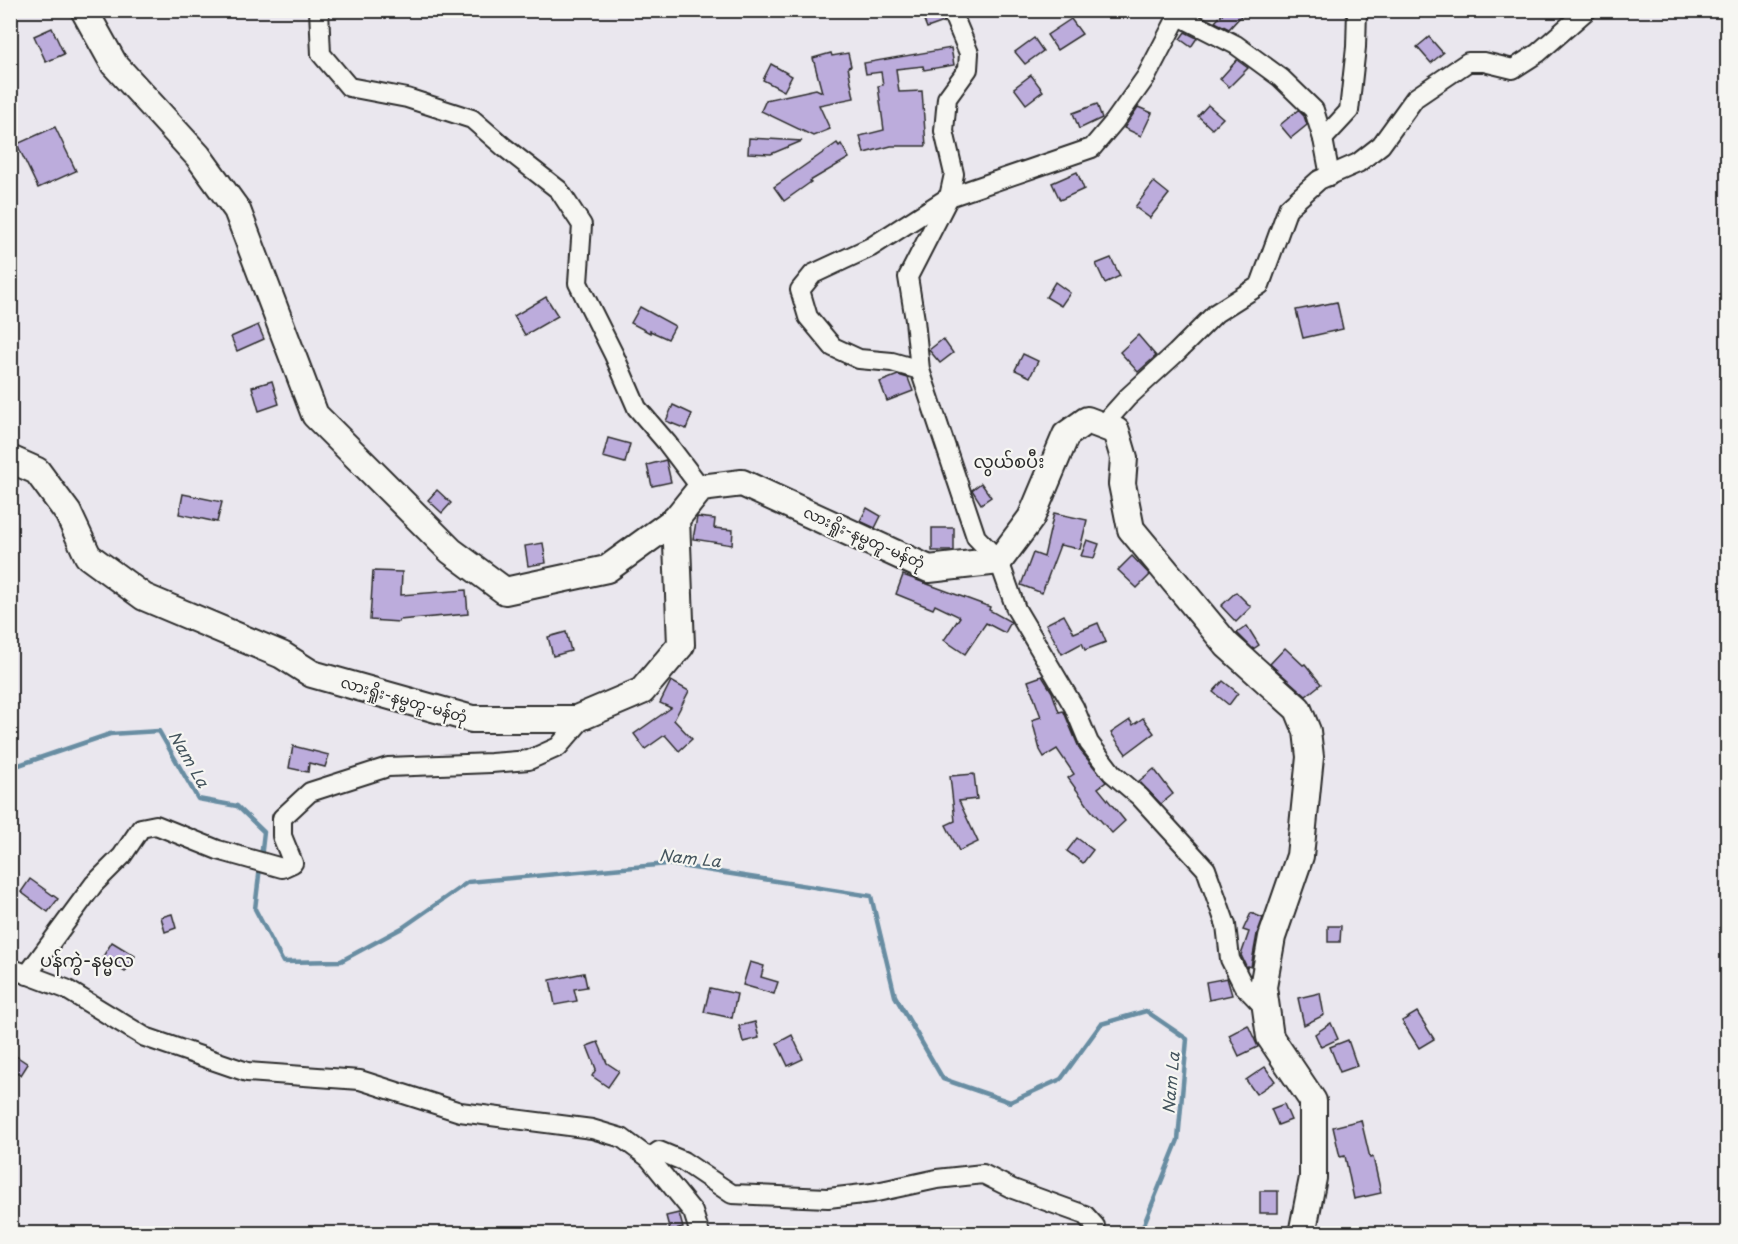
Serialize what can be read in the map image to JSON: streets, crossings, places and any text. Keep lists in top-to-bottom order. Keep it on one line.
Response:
{"streets":{"main road":["လားရှိုး-နမ္မတူ-မန်တုံ"]},"districts":["လွယ်စပီး","ပန်ကွဲ-နမ္မလ"],"water":["Nam La"]}
